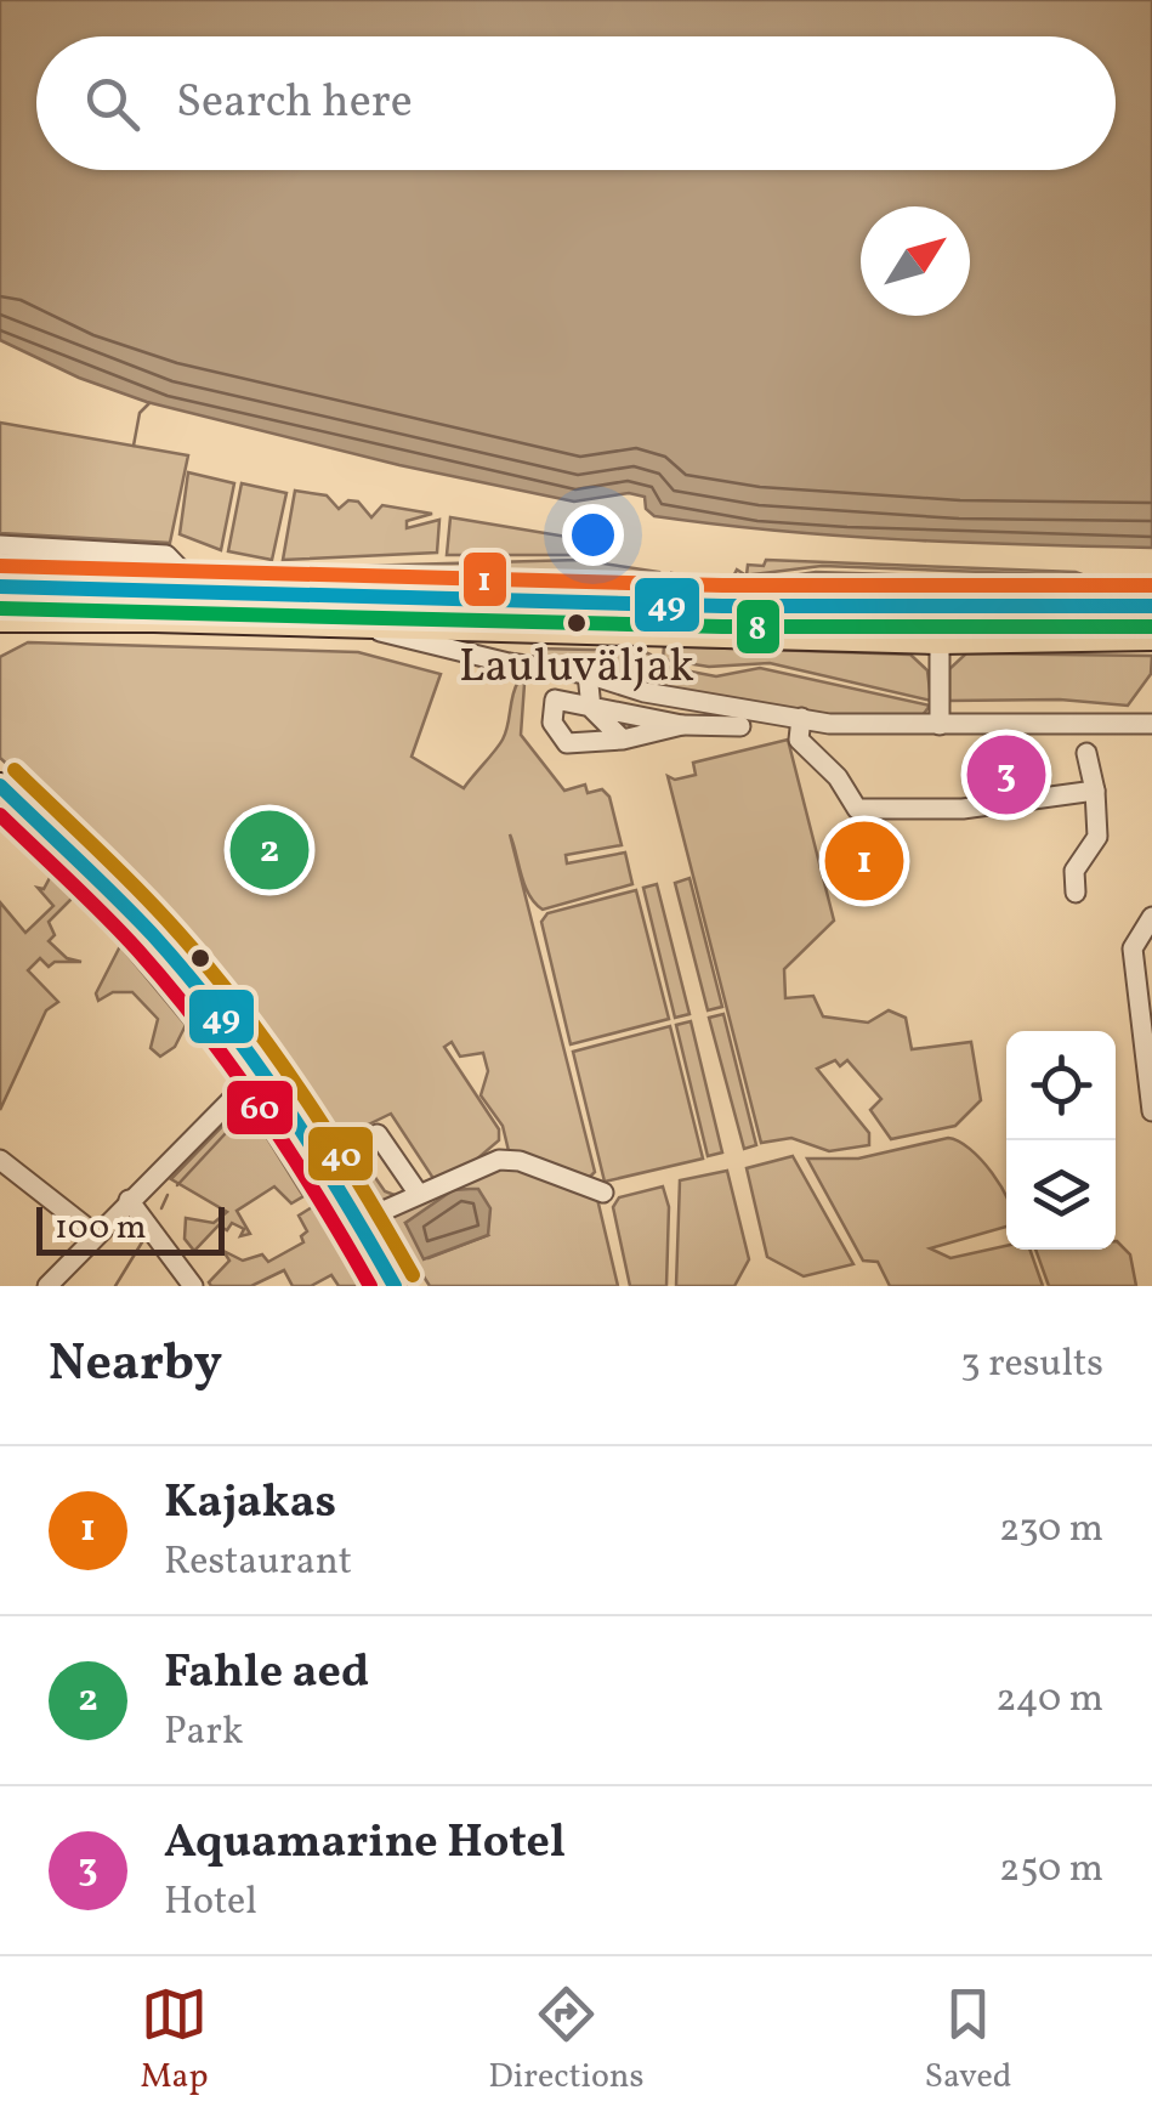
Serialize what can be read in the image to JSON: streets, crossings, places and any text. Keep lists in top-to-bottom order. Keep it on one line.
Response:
{"places":["Lauluväljak"],"lines":["transit line 1","transit line 49","transit line 8","transit line 40","transit line 60"],"scale_bar":"100 m","north":"top right","page":{"search":"Search here","pins":["3","2","1"],"scale":"100 m","heading":["Nearby","3 results"],"list":[{"mark":"1","name":"Kajakas","note":"Restaurant","value":"230 m"},{"mark":"2","name":"Fahle aed","note":"Park","value":"240 m"},{"mark":"3","name":"Aquamarine Hotel","note":"Hotel","value":"250 m"}],"nav":["Map","Directions","Saved"]}}
